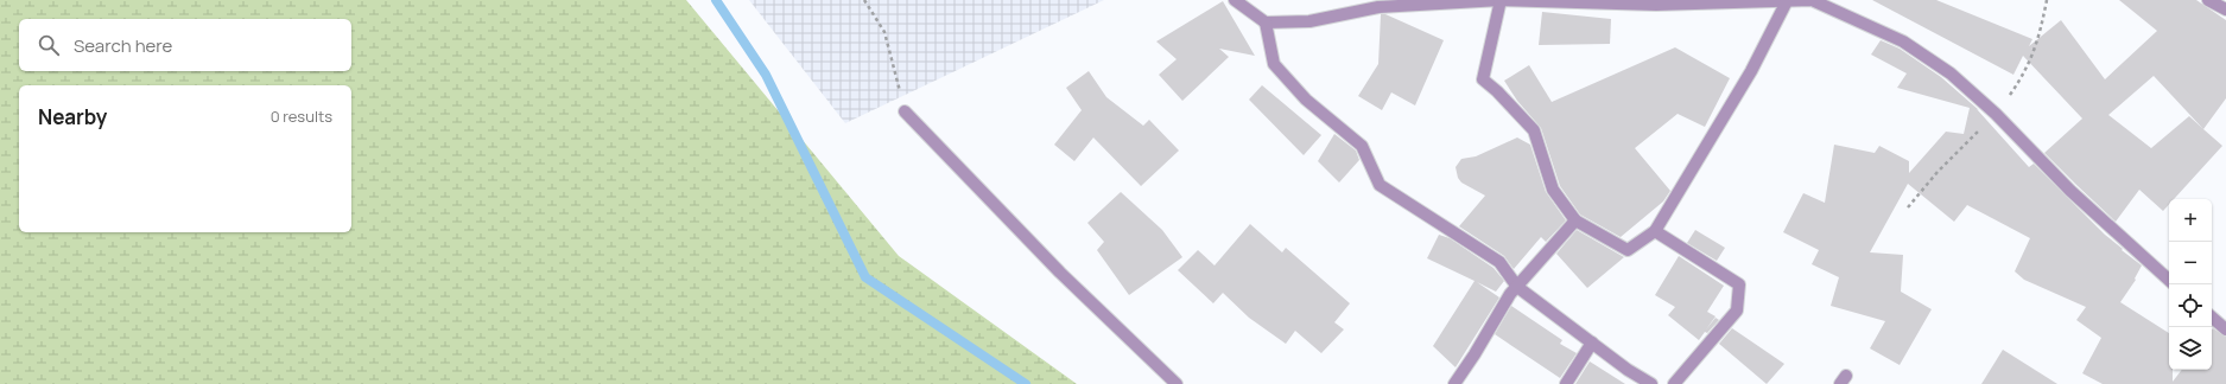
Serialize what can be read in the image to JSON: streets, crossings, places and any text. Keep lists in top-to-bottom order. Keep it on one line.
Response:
{"page":{"search":"Search here","heading":["Nearby","0 results"],"map_buttons":["+","−"]}}
